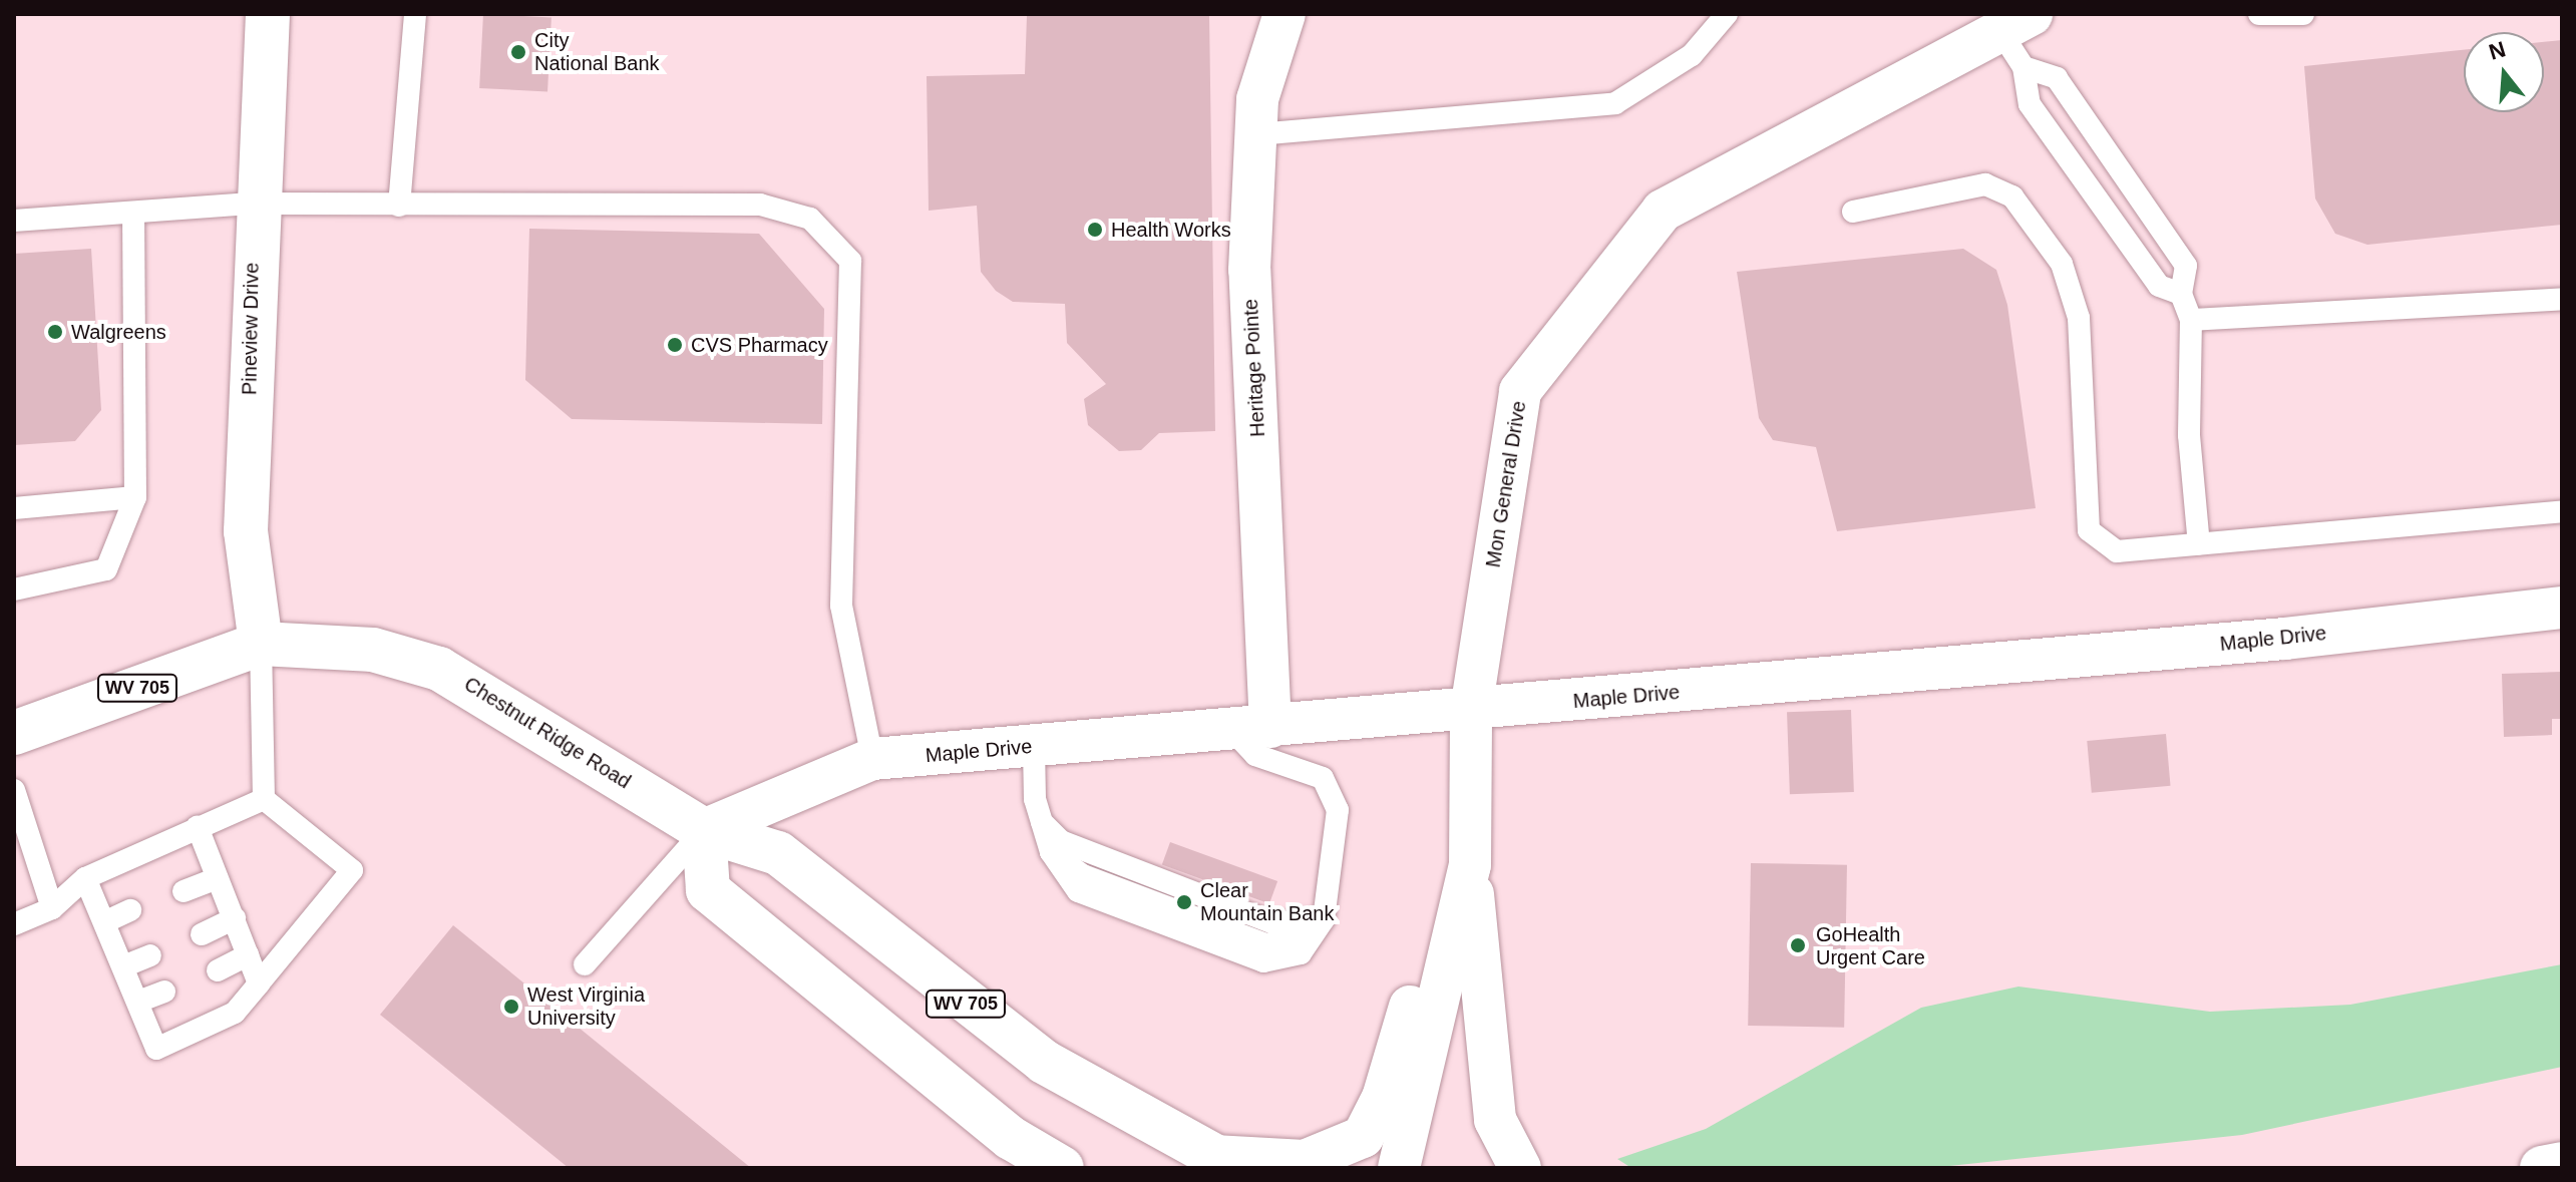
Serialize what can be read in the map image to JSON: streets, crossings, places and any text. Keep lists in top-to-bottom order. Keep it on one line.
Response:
{"streets":{"main road":["Pineview Drive","WV 705","Chestnut Ridge Road"],"street":["Heritage Pointe","Mon General Drive","Maple Drive"]},"crossings":[["Pineview Drive","Chestnut Ridge Road"],["Heritage Pointe","Maple Drive"],["Mon General Drive","Maple Drive"],["Maple Drive","Chestnut Ridge Road"]],"places":["City National Bank","Health Works","Walgreens","CVS Pharmacy","Clear Mountain Bank","GoHealth Urgent Care","West Virginia University"],"north":"top"}
